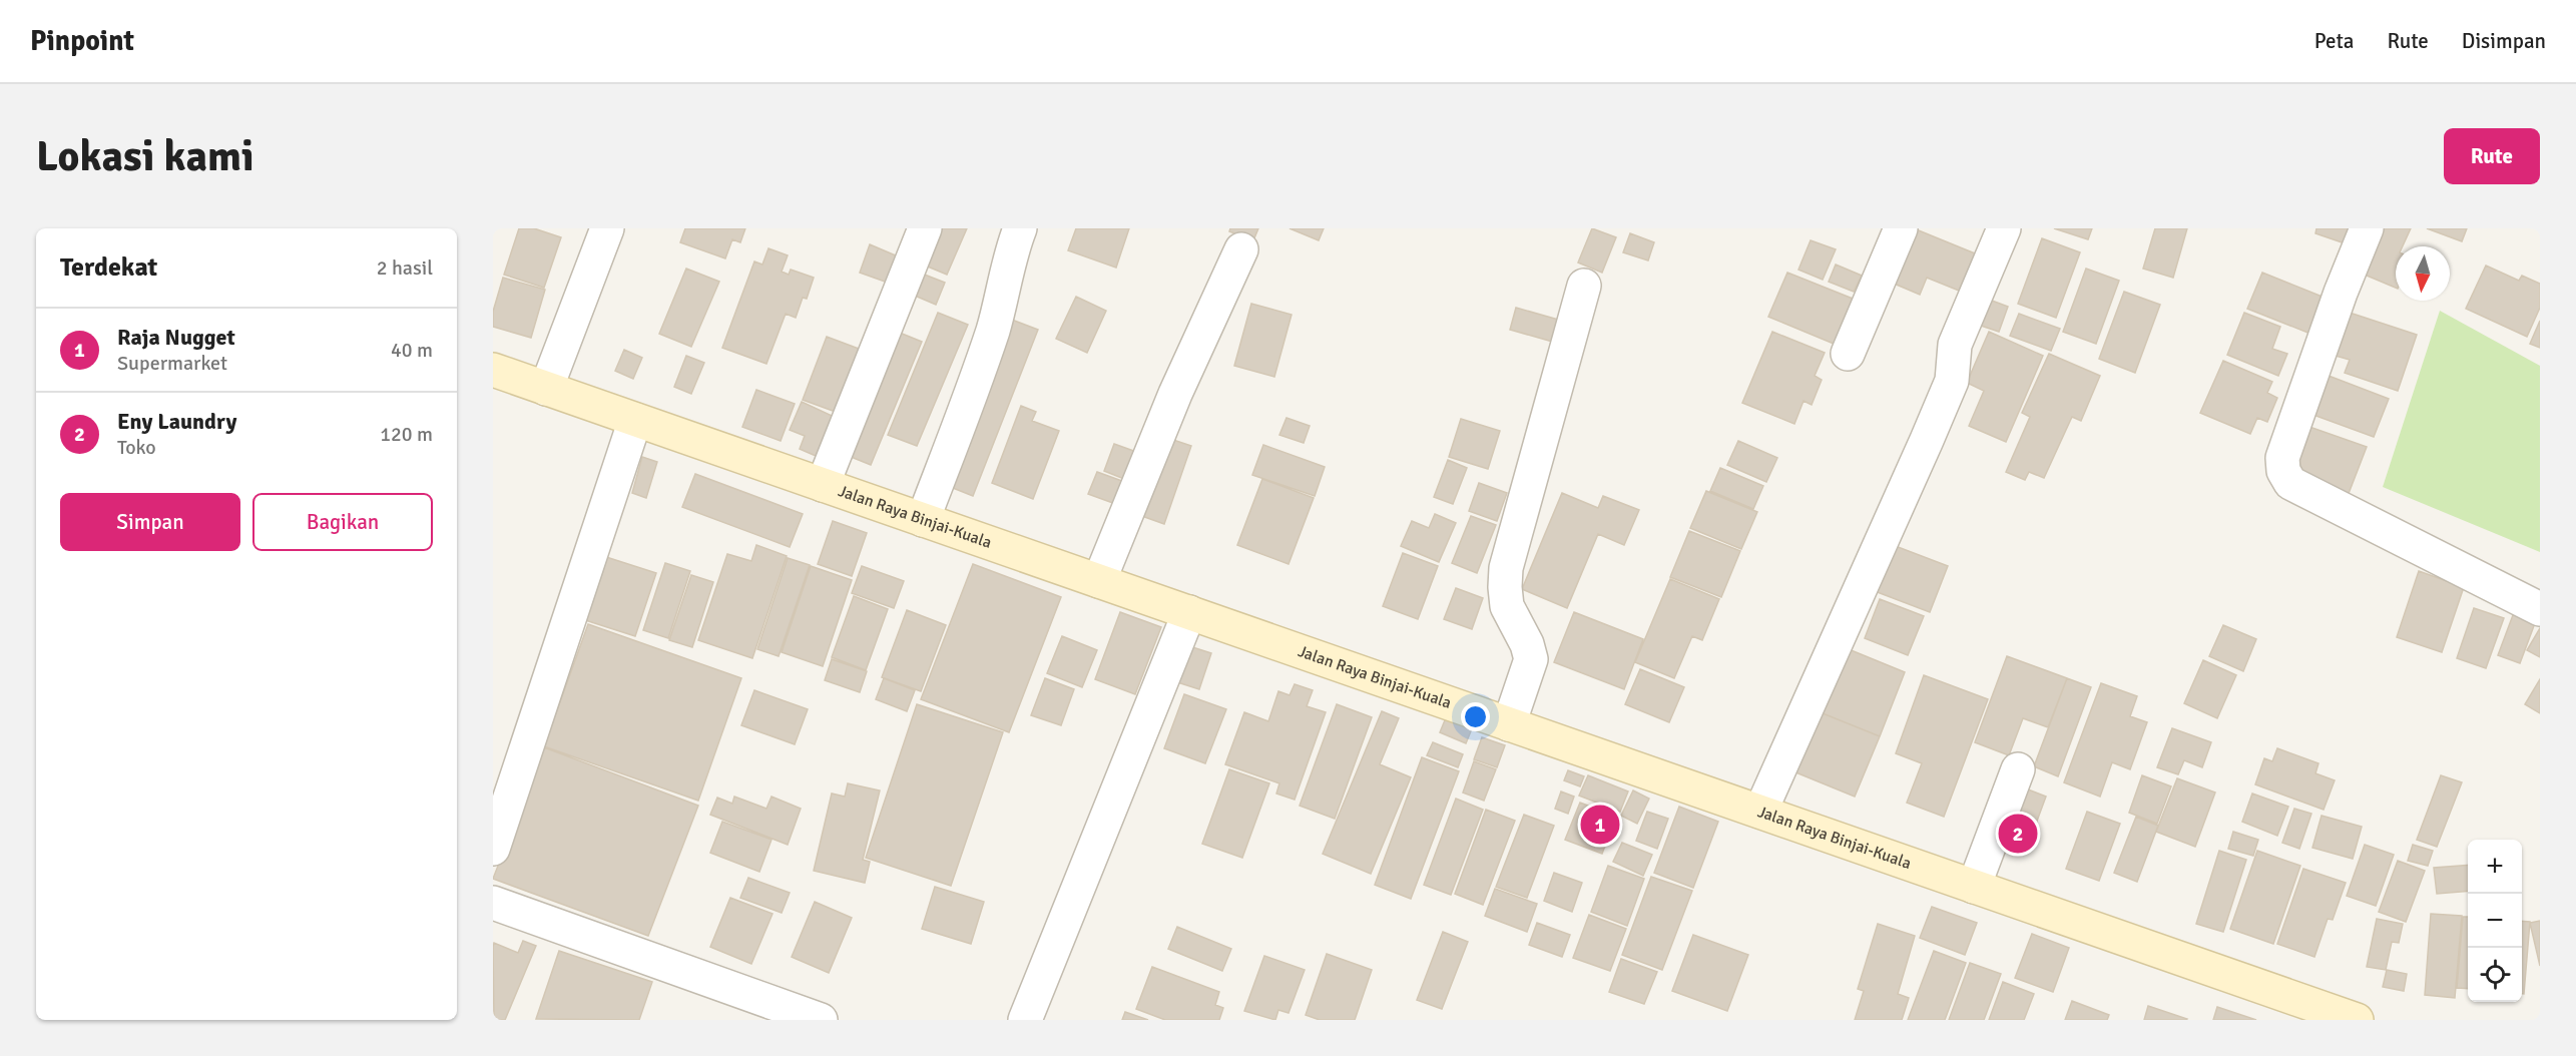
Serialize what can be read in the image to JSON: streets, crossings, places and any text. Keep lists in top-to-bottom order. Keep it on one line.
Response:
{"streets":{"main road":["Jalan Raya Binjai-Kuala"]},"north":"bottom","page":{"header":"Pinpoint","nav":["Peta","Rute","Disimpan"],"buttons":["Rute",["Simpan","Bagikan"]],"title":"Lokasi kami","heading":["Terdekat","2 hasil"],"list":[{"mark":"1","name":"Raja Nugget","note":"Supermarket","value":"40 m"},{"mark":"2","name":"Eny Laundry","note":"Toko","value":"120 m"}],"pins":["1","2"],"map_buttons":["+","−"]}}
